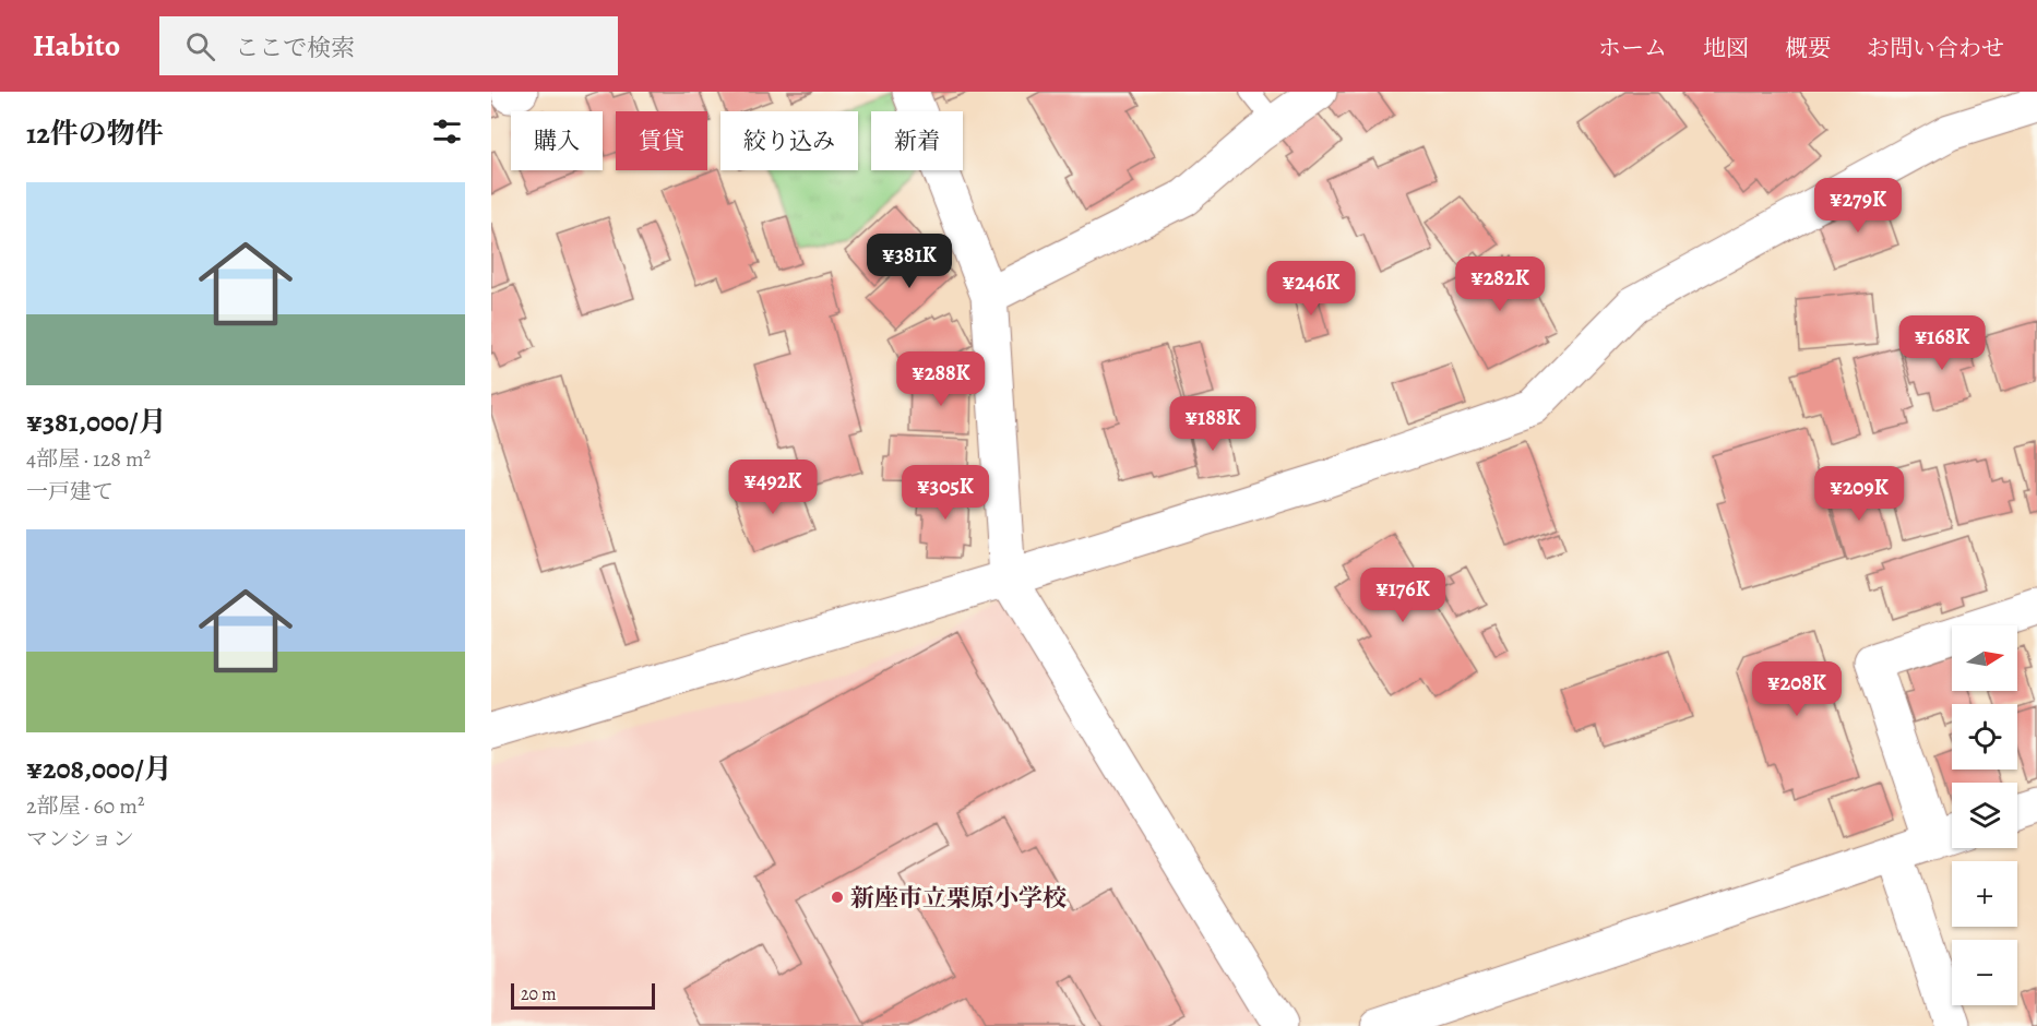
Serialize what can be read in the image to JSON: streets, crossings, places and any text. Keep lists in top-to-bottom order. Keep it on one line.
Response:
{"places":["新座市立栗原小学校"],"scale_bar":"20 m","north":"right","page":{"header":"Habito","search":"ここで検索","nav":["ホーム","地図","概要","お問い合わせ"],"heading":"12件の物件","chip":["購入","賃貸","絞り込み","新着"],"list":[{"name":"¥381,000/月","note":"4部屋 · 128 m² · 一戸建て"},{"name":"¥208,000/月","note":"2部屋 · 60 m² · マンション"}],"price":["¥279K","¥381K","¥282K","¥246K","¥168K","¥288K","¥188K","¥492K","¥305K","¥209K","¥176K","¥208K"],"map_buttons":["+","−"],"scale":"20 m"}}
